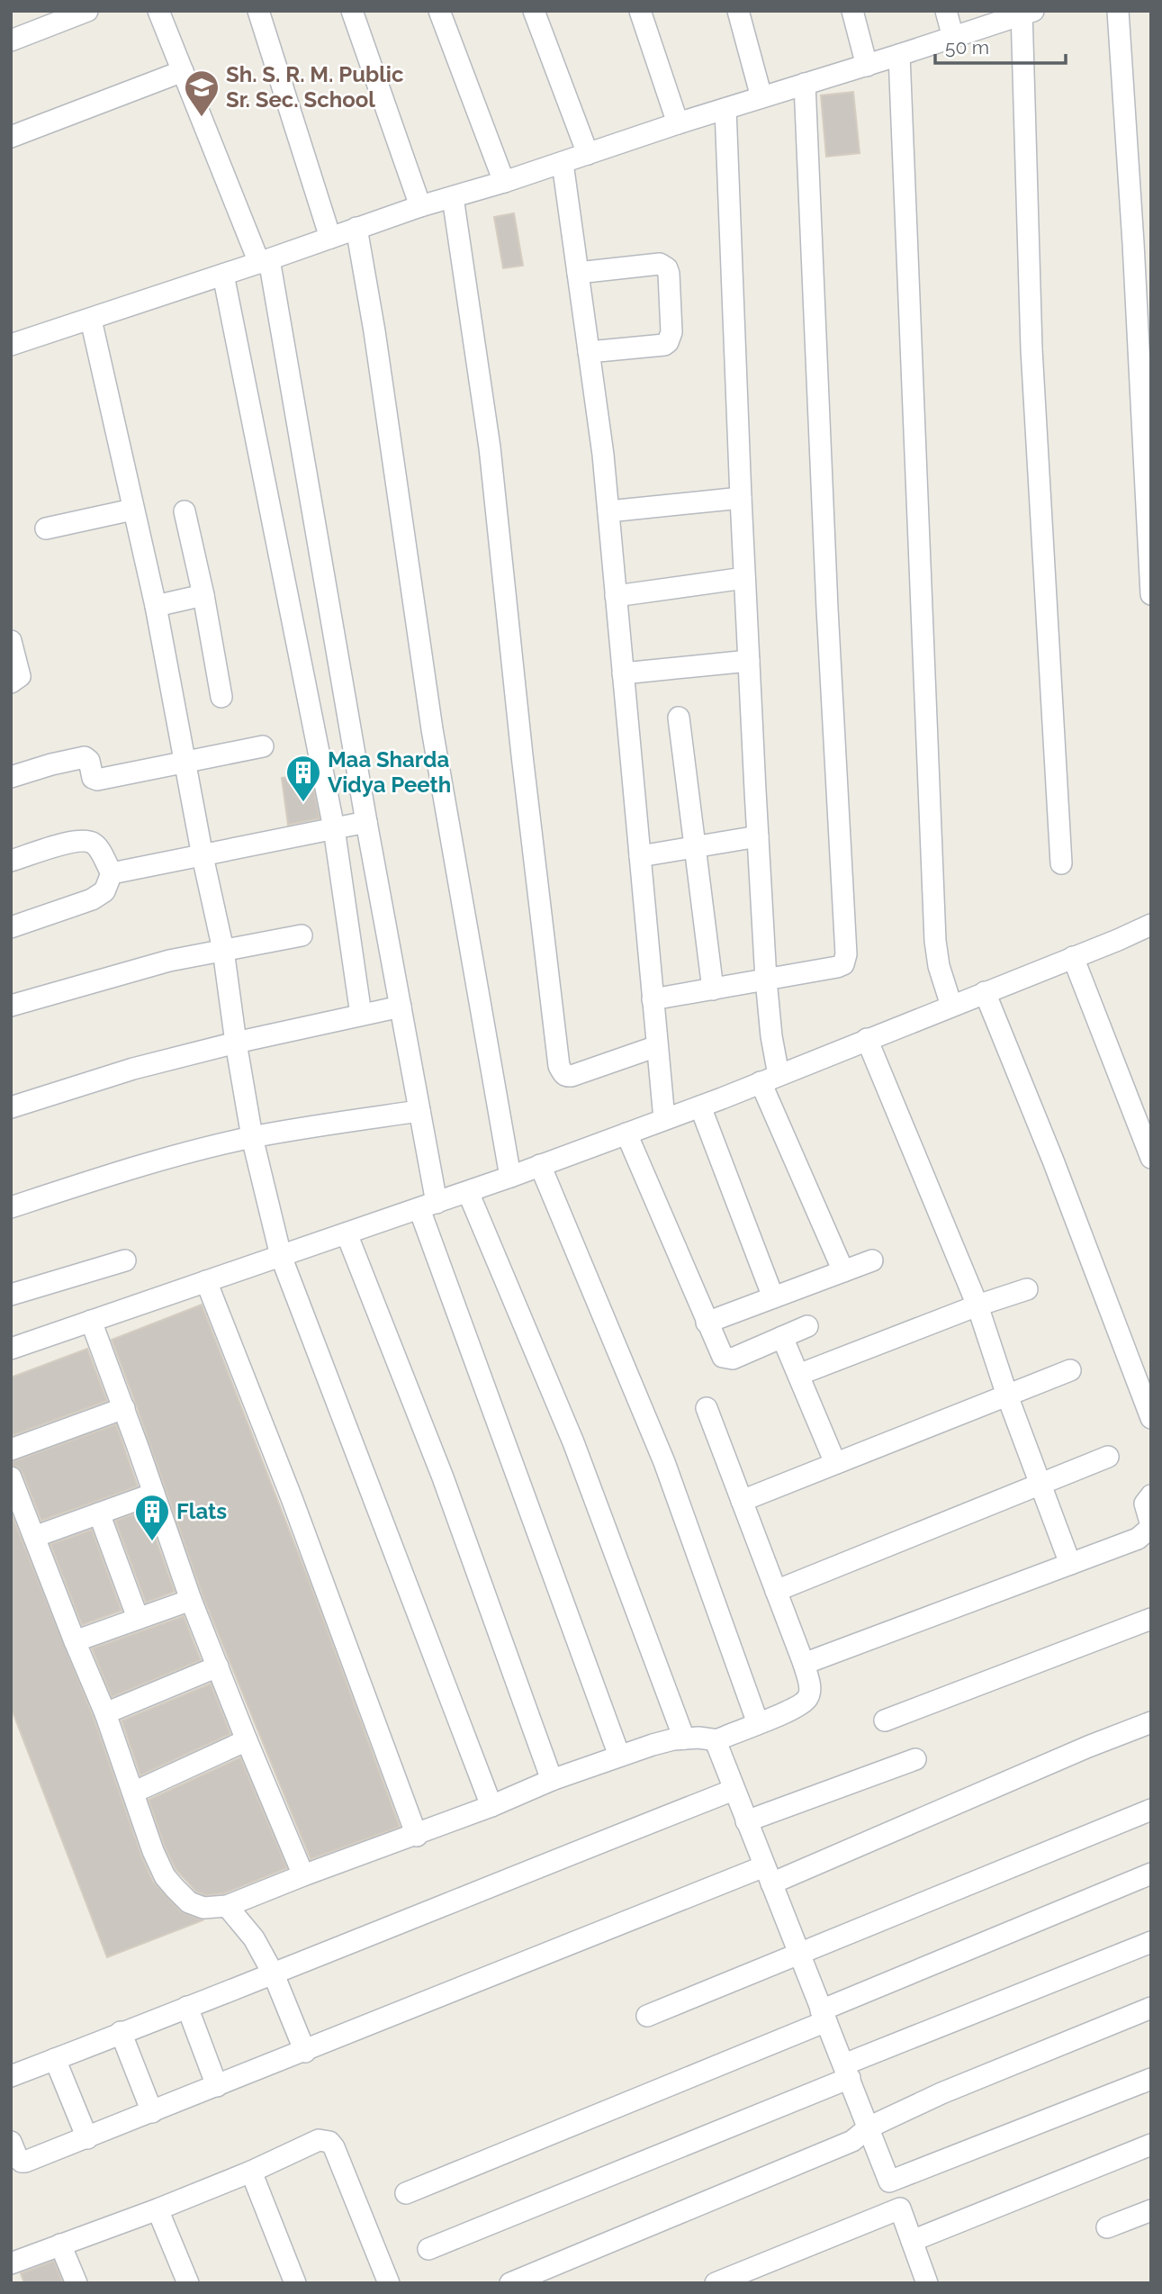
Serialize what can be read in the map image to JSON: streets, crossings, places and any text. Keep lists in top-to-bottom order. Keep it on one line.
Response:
{"places":{"school or university":["Sh. S. R. M. Public Sr. Sec. School"],"building":["Maa Sharda Vidya Peeth","Flats"]},"scale_bar":"50 m"}
